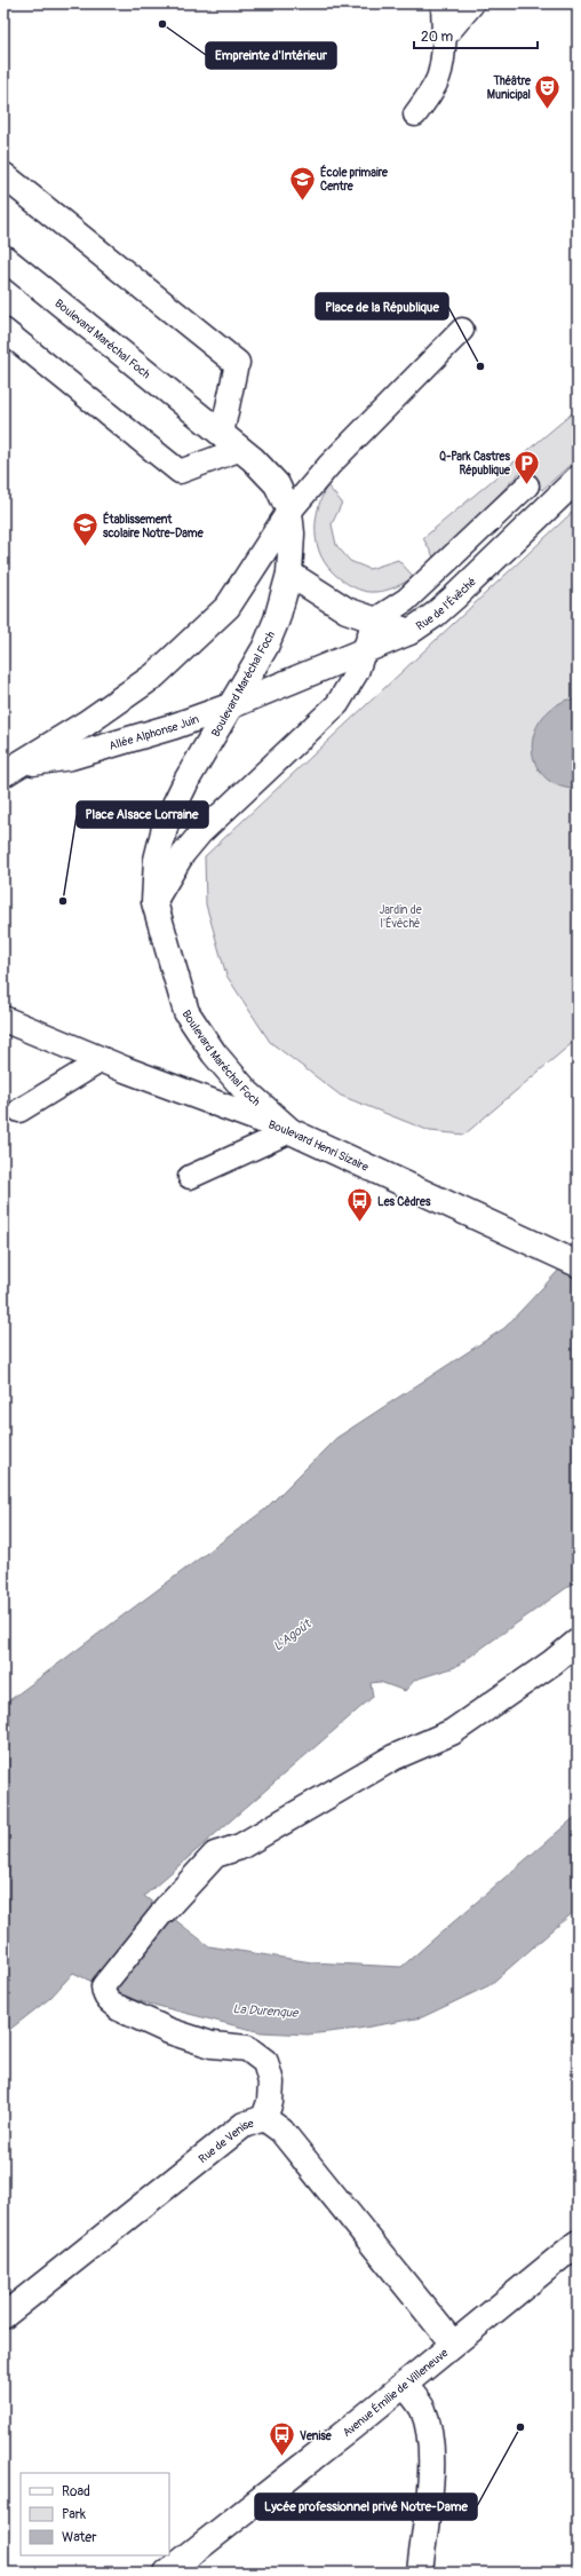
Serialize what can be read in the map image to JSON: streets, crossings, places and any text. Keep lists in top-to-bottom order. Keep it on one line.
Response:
{"streets":{"main road":["Boulevard Maréchal Foch","Rue de l'Évêché","Allée Alphonse Juin","Boulevard Henri Sizaire","Rue de Venise","Avenue Émilie de Villeneuve"]},"crossings":[["Boulevard Maréchal Foch","Rue de l'Évêché"],["Boulevard Maréchal Foch","Allée Alphonse Juin"],["Boulevard Maréchal Foch","Boulevard Henri Sizaire"],["Rue de l'Évêché","Allée Alphonse Juin"],["Rue de Venise","Avenue Émilie de Villeneuve"]],"water":["L'Agoût","La Durenque"],"parks":["Jardin de l'Évêché"],"places":{"other":["Empreinte d'Intérieur","Place de la République","Place Alsace Lorraine","Lycée professionnel privé Notre-Dame"],"theatre":["Théâtre Municipal"],"school or university":["École primaire Centre","Établissement scolaire Notre-Dame"],"parking":["Q-Park Castres République"],"bus stop":["Les Cèdres","Venise"]},"legend":["Road","Park","Water"],"scale_bar":"20 m"}
